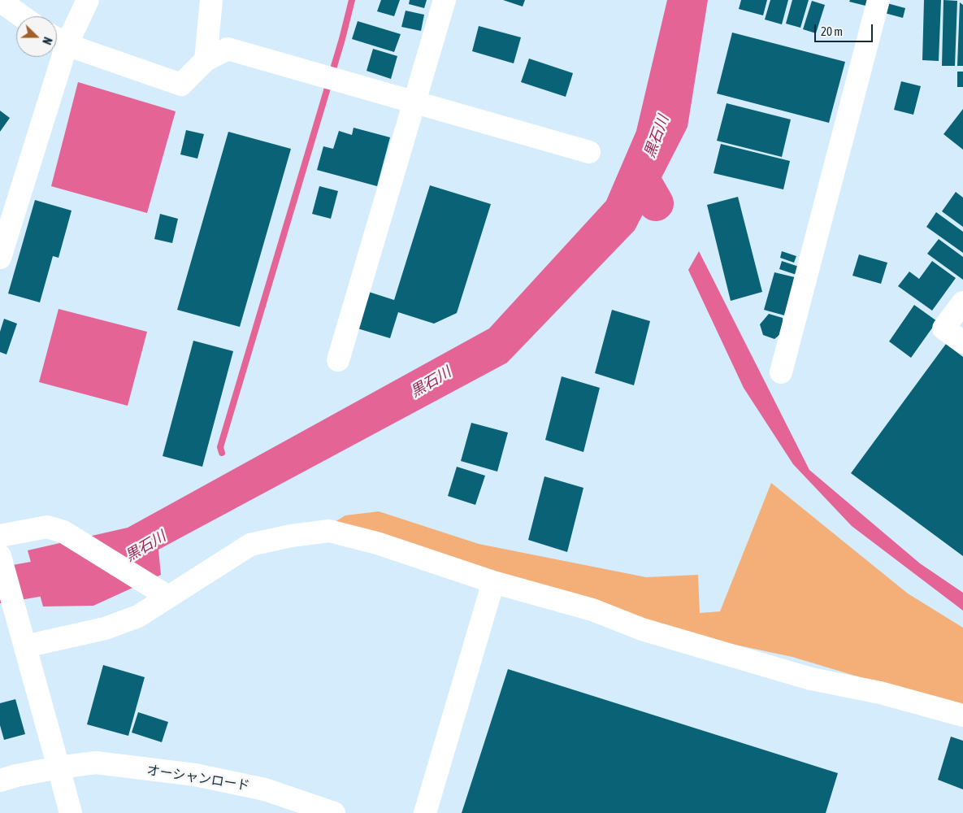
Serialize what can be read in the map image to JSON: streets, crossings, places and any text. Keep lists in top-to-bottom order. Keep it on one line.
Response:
{"streets":{"street":["オーシャンロード"]},"water":["黒石川"],"scale_bar":"20 m","north":"right"}
